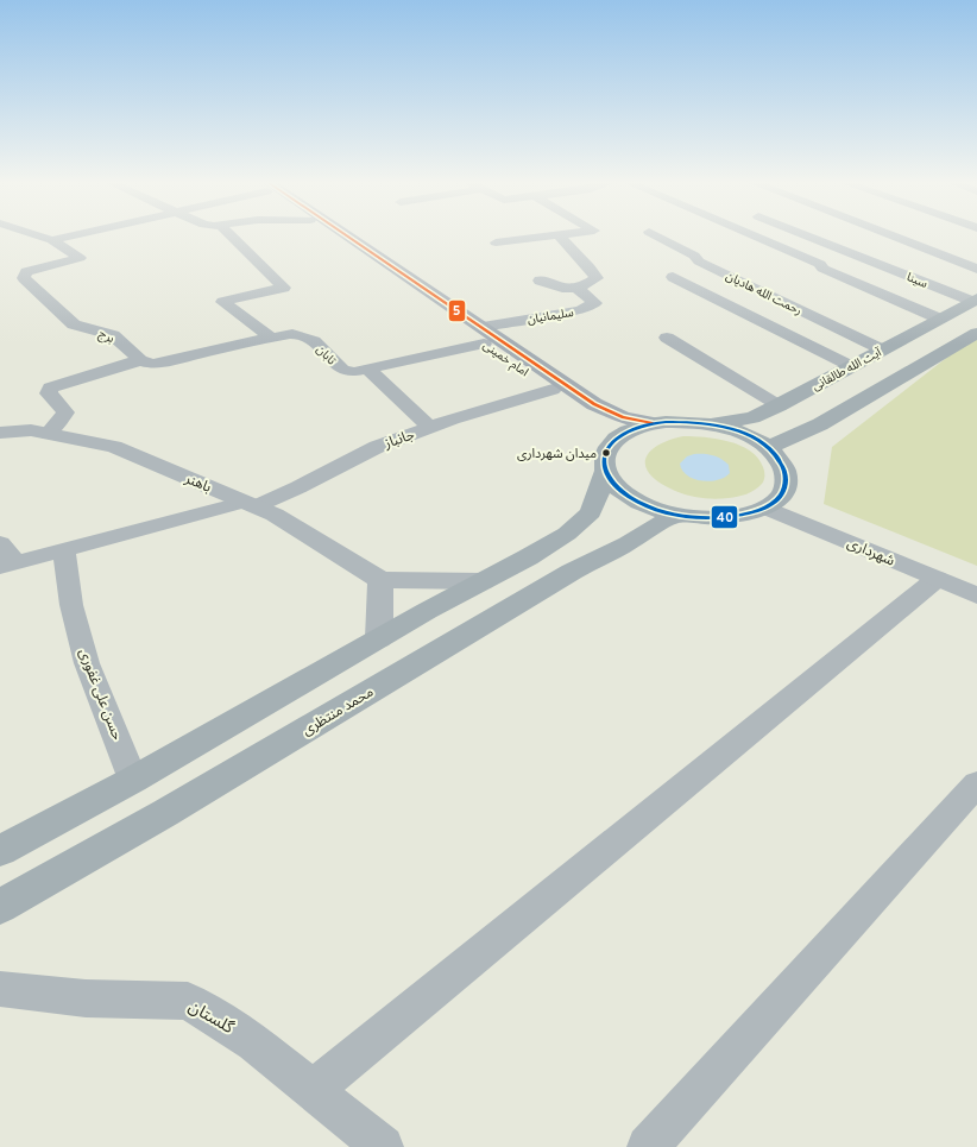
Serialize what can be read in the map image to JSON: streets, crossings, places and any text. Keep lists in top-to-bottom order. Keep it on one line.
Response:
{"streets":{"main road":["امام خمینی","آیت الله طالقانی","محمد منتظری"],"street":["سینا","رحمت الله هادیان","سلیمانیان","برج","تابان","جانباز","باهنر","شهرداری","حسن علی غفوری","گلستان"]},"crossings":[["سینا","آیت الله طالقانی"],["رحمت الله هادیان","آیت الله طالقانی"],["سلیمانیان","تابان"],["سلیمانیان","امام خمینی"],["برج","تابان"],["تابان","امام خمینی"],["امام خمینی","جانباز"],["جانباز","باهنر"],["جانباز","حسن علی غفوری"]],"places":["میدان شهرداری"],"lines":["transit line 5","transit line 40"]}
